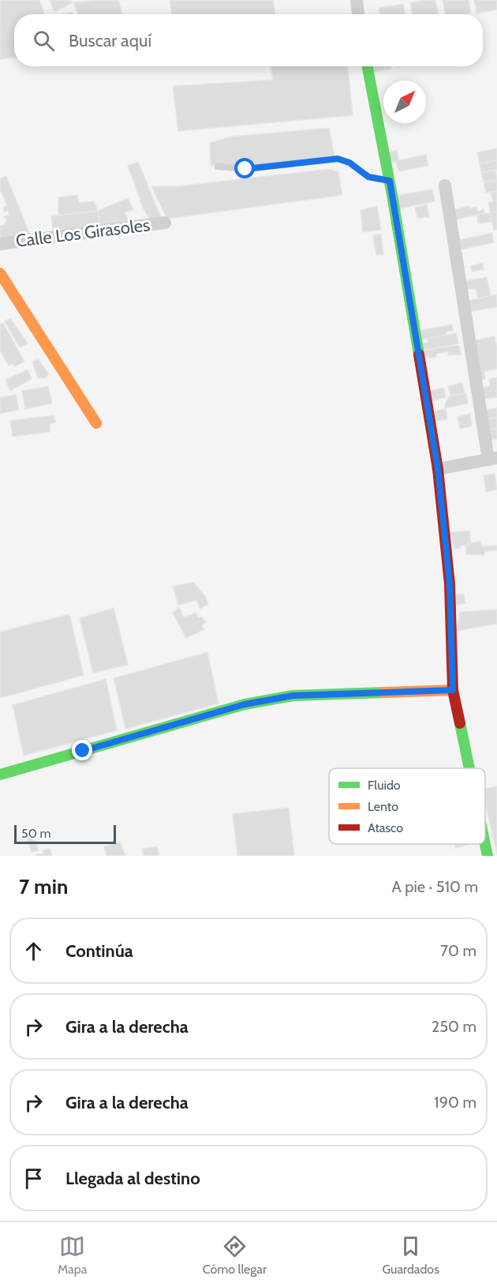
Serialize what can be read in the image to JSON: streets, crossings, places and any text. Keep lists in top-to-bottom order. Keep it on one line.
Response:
{"streets":{"street":["Calle Los Girasoles"]},"legend":["Fluido","Lento","Atasco"],"scale_bar":"50 m","north":"top right","page":{"search":"Buscar aquí","scale":"50 m","heading":["7 min","A pie · 510 m"],"list":[["Continúa","70 m"],["Gira a la derecha","250 m"],["Gira a la derecha","190 m"],"Llegada al destino"],"nav":["Mapa","Cómo llegar","Guardados"]}}
